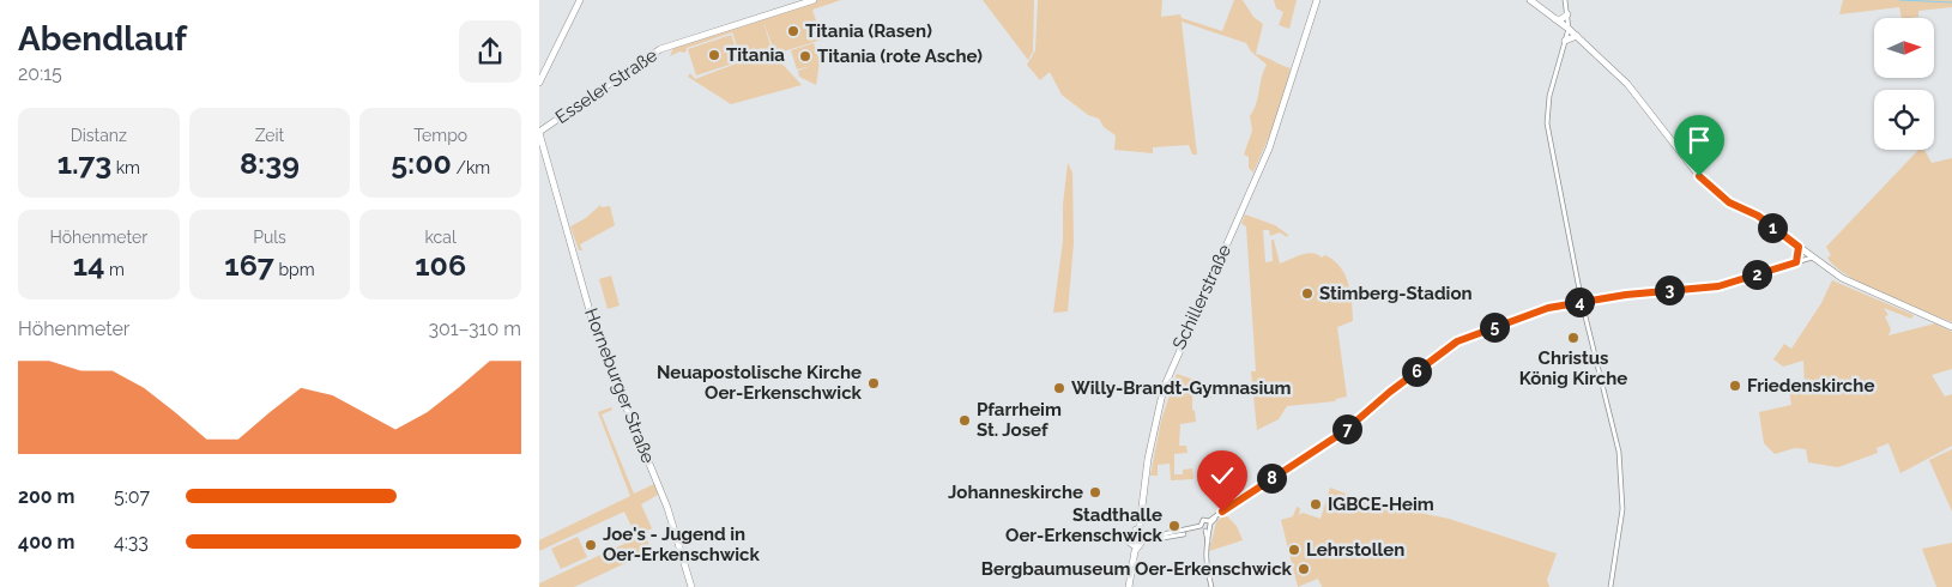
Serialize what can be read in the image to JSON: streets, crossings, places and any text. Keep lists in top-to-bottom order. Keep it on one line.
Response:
{"streets":{"main road":["Esseler Straße","Schillerstraße","Horneburger Straße"]},"crossings":[["Esseler Straße","Horneburger Straße"]],"places":["Titania (Rasen)","Titania","Titania (rote Asche)","Stimberg-Stadion","Christus König Kirche","Neuapostolische Kirche Oer-Erkenschwick","Friedenskirche","Willy-Brandt-Gymnasium","Pfarrheim St. Josef","Johanneskirche","IGBCE-Heim","Stadthalle Oer-Erkenschwick","Joe's - Jugend in Oer-Erkenschwick","Lehrstollen","Bergbaumuseum Oer-Erkenschwick"],"north":"right","page":{"heading":["Abendlauf","20:15"],"stats":[["Distanz","1.73 km"],["Zeit","8:39"],["Tempo","5:00 /km"],["Höhenmeter","14 m"],["Puls","167 bpm"],["kcal","106"]],"pins":["1","2","3","4","5","6","7","8"],"chart":["Höhenmeter","301–310 m"],"list":[{"name":"200 m","note":"5:07"},{"name":"400 m","note":"4:33"}]}}
